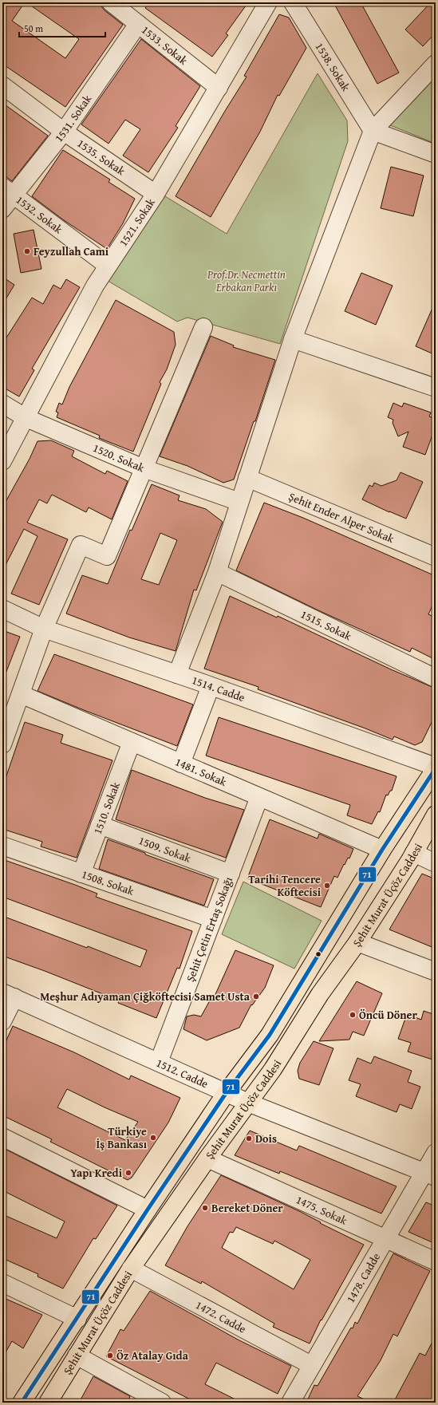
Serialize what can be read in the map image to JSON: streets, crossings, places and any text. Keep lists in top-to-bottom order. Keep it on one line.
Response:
{"streets":{"main road":["Şehit Murat Üçöz Caddesi"],"street":["1533. Sokak","1538. Sokak","1531. Sokak","1535. Sokak","1532. Sokak","1521. Sokak","1520. Sokak","Şehit Ender Alper Sokak","1515. Sokak","1514. Cadde","1481. Sokak","1510. Sokak","1509. Sokak","1508. Sokak","Şehit Çetin Ertaş Sokağı","1512. Cadde","1475. Sokak","1478. Cadde","1472. Cadde"]},"crossings":[["1533. Sokak","1531. Sokak"],["1533. Sokak","1521. Sokak"],["1531. Sokak","1535. Sokak"],["1531. Sokak","1532. Sokak"],["1535. Sokak","1521. Sokak"],["1532. Sokak","1521. Sokak"],["1521. Sokak","1520. Sokak"],["1514. Cadde","Şehit Murat Üçöz Caddesi"],["1481. Sokak","1510. Sokak"],["1481. Sokak","Şehit Murat Üçöz Caddesi"],["1481. Sokak","Şehit Çetin Ertaş Sokağı"],["1510. Sokak","1509. Sokak"],["1510. Sokak","1508. Sokak"],["1509. Sokak","Şehit Çetin Ertaş Sokağı"],["1508. Sokak","Şehit Çetin Ertaş Sokağı"],["Şehit Murat Üçöz Caddesi","1512. Cadde"],["Şehit Murat Üçöz Caddesi","1475. Sokak"],["Şehit Murat Üçöz Caddesi","1472. Cadde"],["Şehit Çetin Ertaş Sokağı","1512. Cadde"],["1512. Cadde","1478. Cadde"],["1475. Sokak","1478. Cadde"],["1478. Cadde","1472. Cadde"]],"parks":["Prof.Dr. Necmettin Erbakan Parkı"],"places":["Feyzullah Cami","Tarihi Tencere Köftecisi","Meşhur Adıyaman Çiğköftecisi Samet Usta","Öncü Döner","Türkiye İş Bankası","Dois","Yapı Kredi","Bereket Döner","Öz Atalay Gıda"],"lines":["transit line 71"],"scale_bar":"50 m"}
